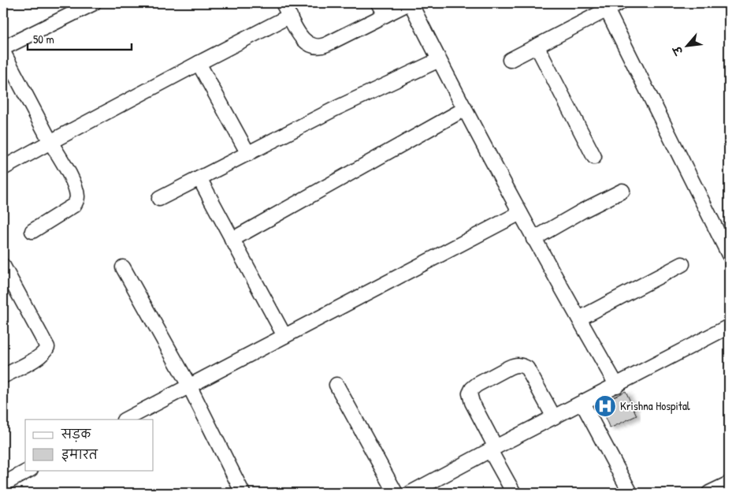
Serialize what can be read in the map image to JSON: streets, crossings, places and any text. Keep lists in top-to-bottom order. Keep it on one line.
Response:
{"places":{"hospital":["Krishna Hospital"]},"legend":["सड़क","इमारत"],"scale_bar":"50 m","north":"bottom left"}
